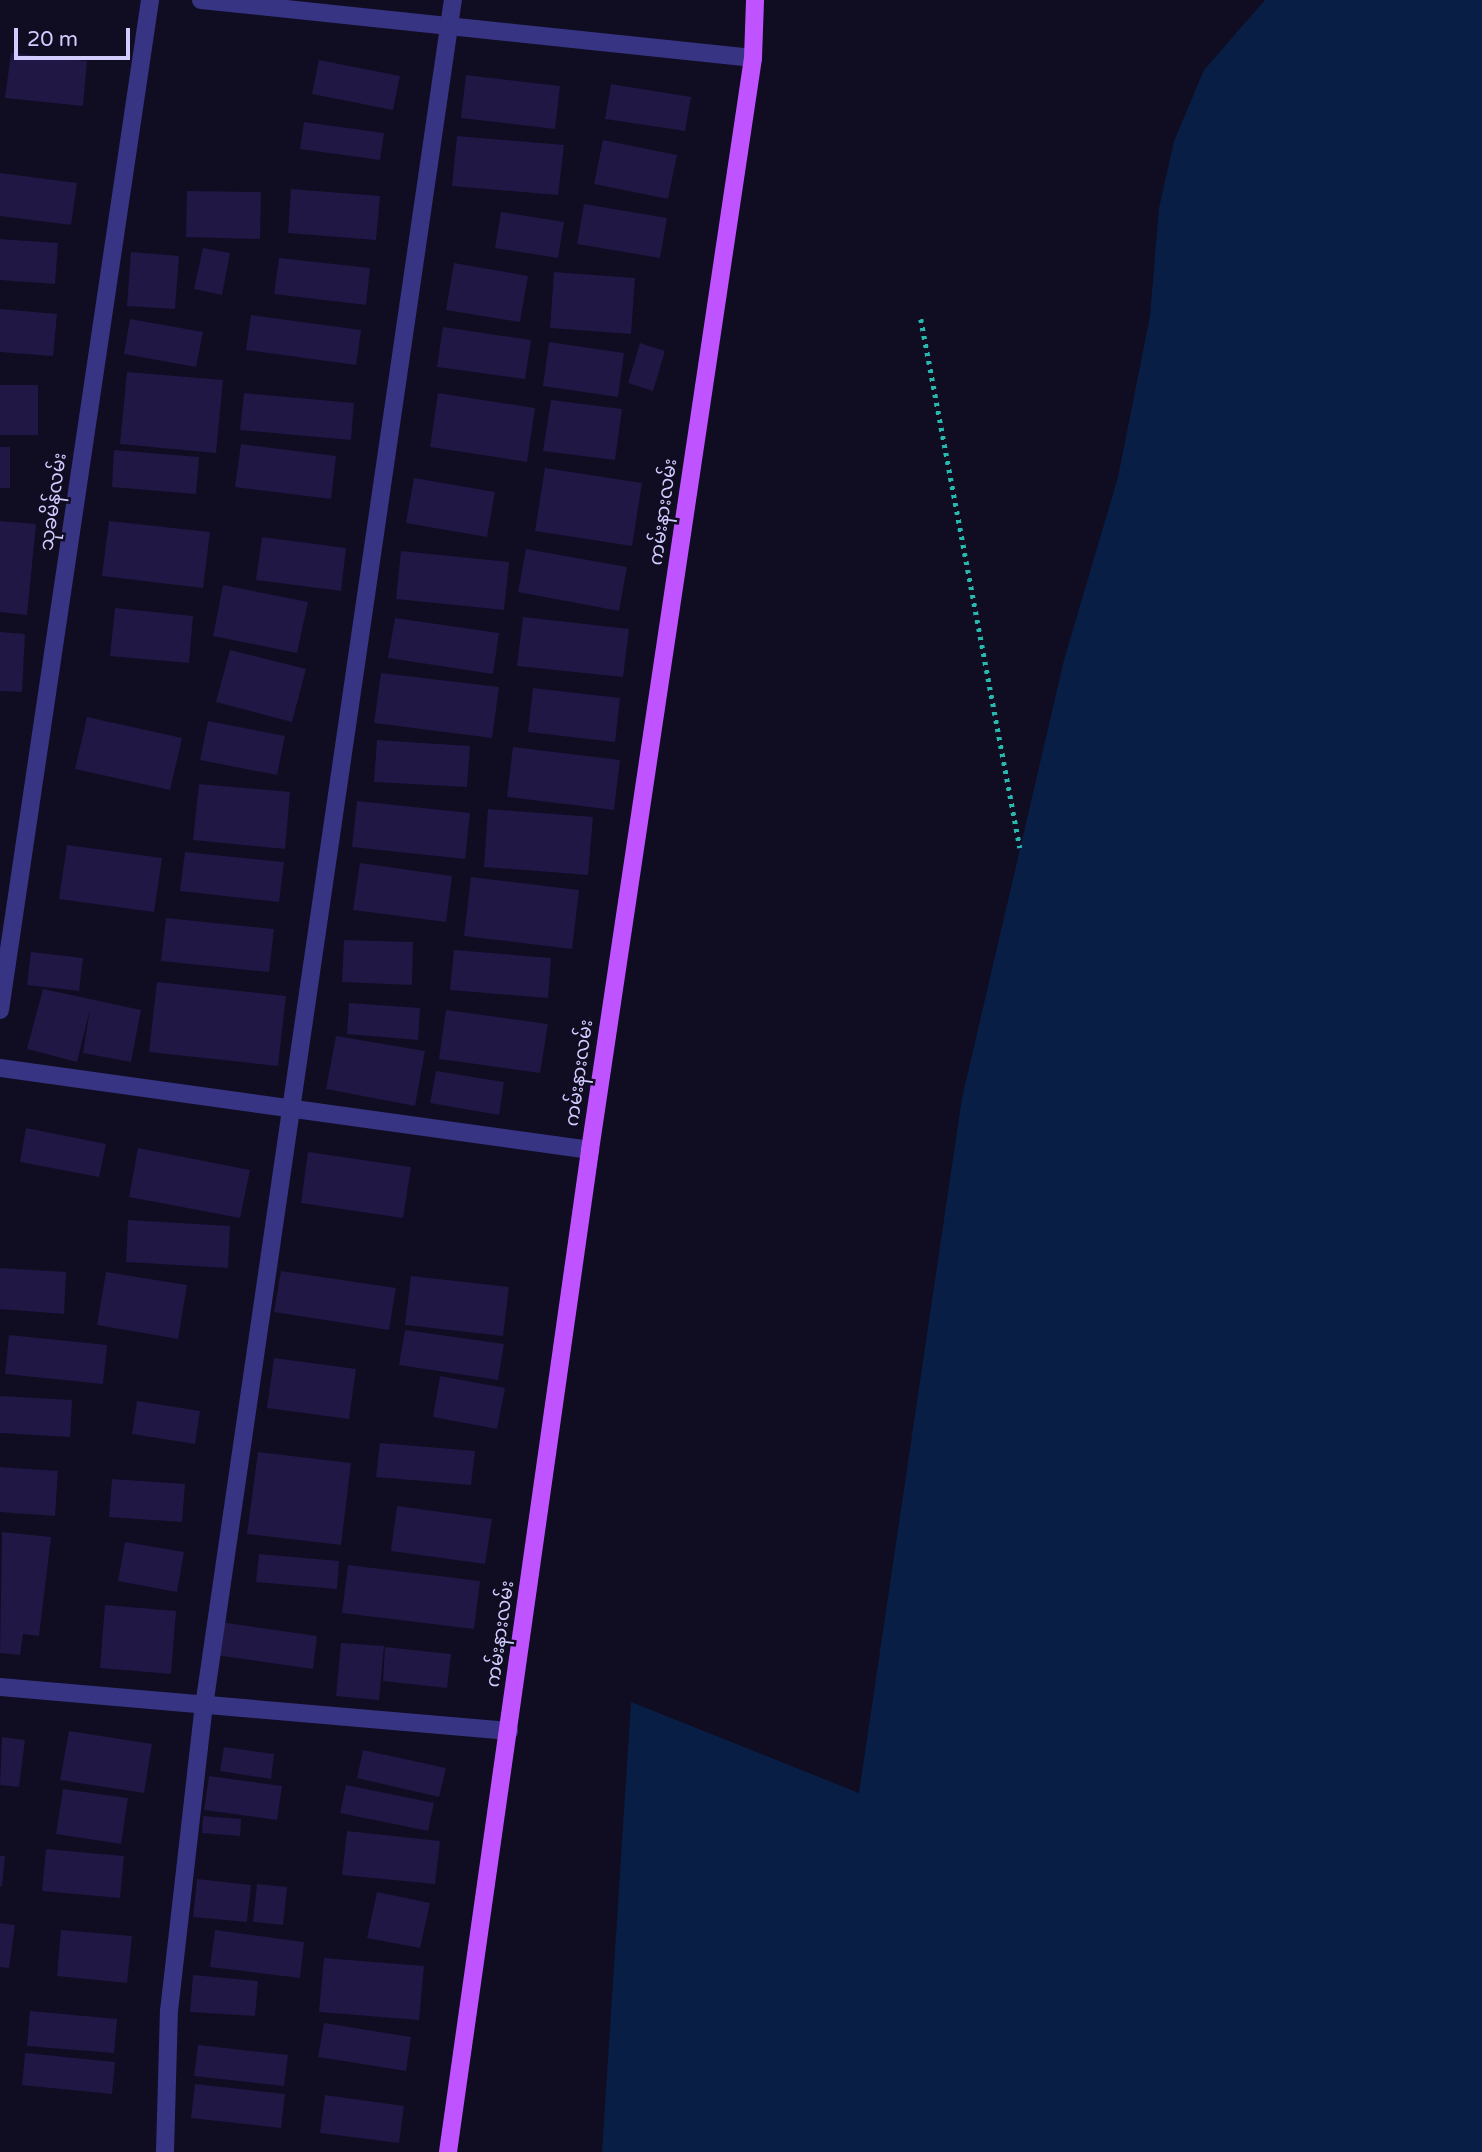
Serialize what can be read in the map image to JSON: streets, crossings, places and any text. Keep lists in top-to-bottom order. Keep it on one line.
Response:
{"streets":{"main road":["ကမ်းနားလမ်း"],"street":["သုခမိန်လမ်း"]},"scale_bar":"20 m"}
